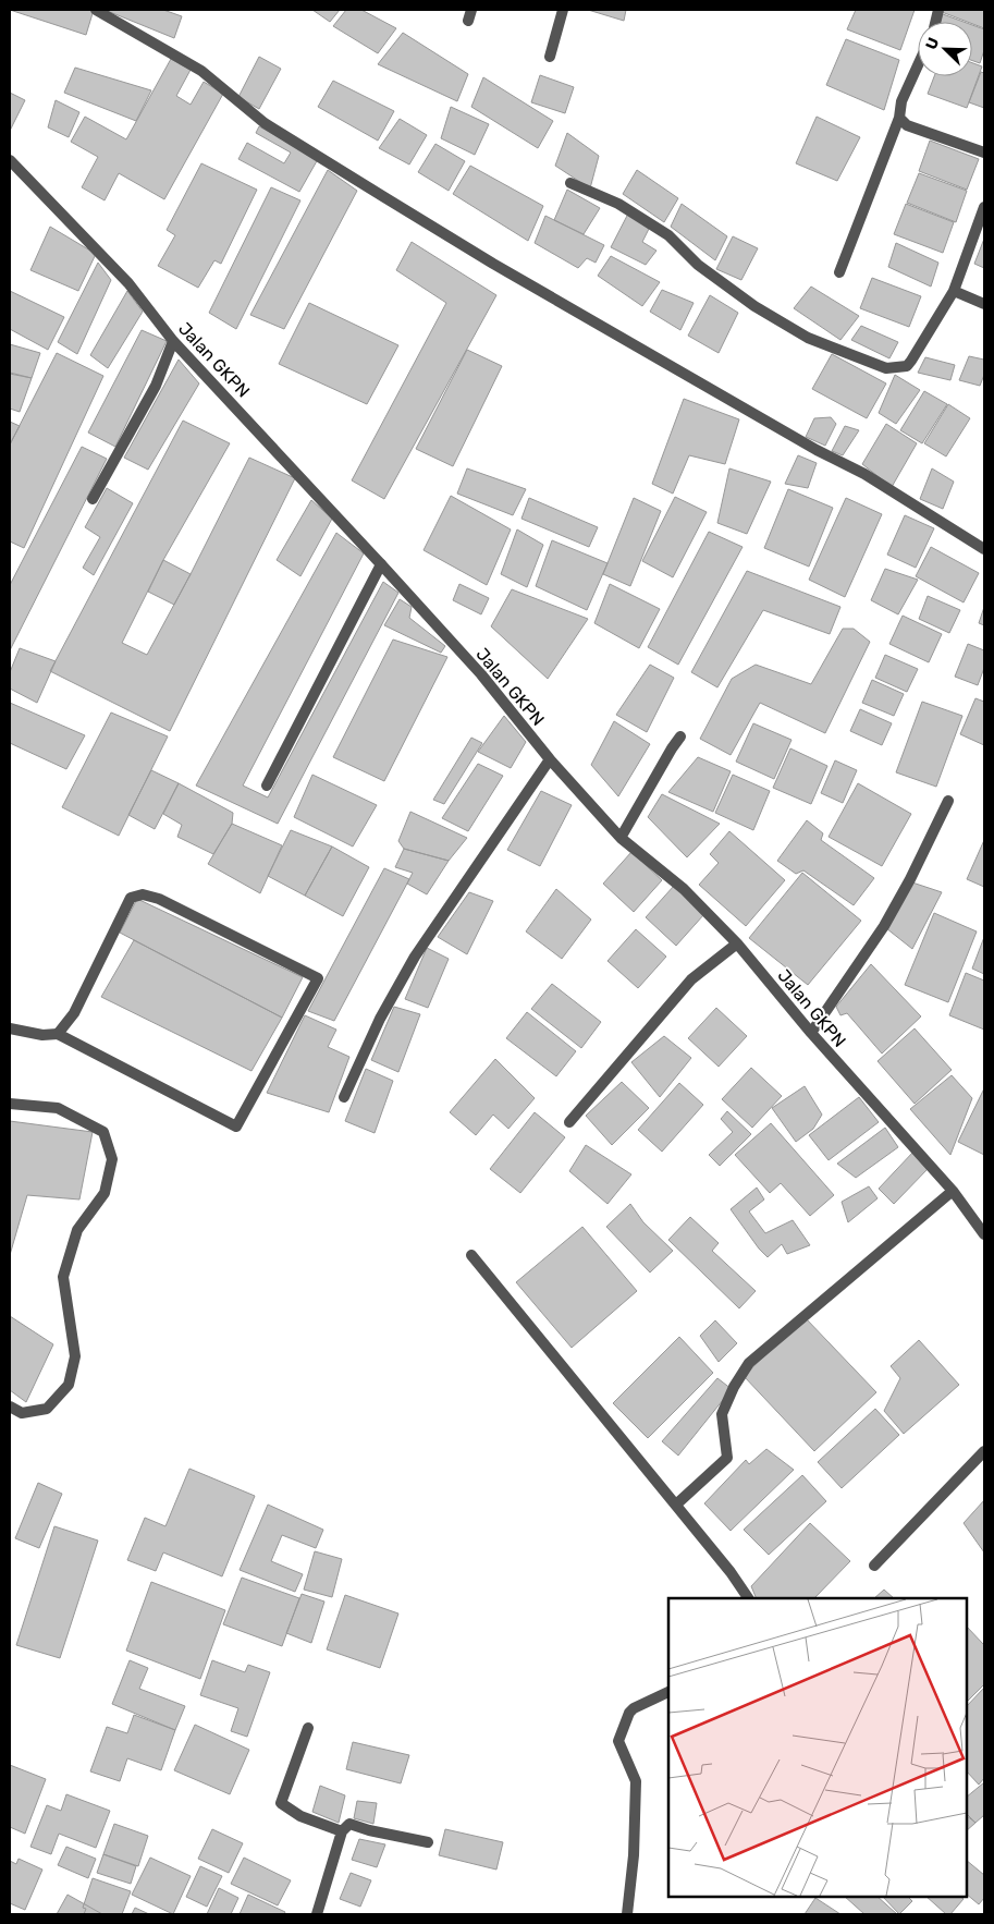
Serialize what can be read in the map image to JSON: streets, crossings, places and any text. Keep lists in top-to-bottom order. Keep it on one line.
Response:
{"streets":{"street":["Jalan GKPN"]},"north":"top left"}
